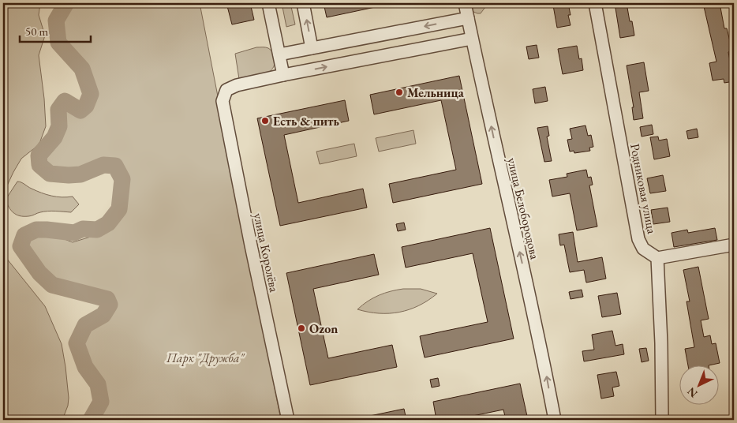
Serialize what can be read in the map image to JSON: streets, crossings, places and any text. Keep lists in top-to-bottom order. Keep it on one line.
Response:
{"streets":{"street":["Родниковая улица","улица Белобородова","улица Королёва"]},"one_way":["улица Белобородова"],"parks":["Парк \"Дружба\""],"places":["Мельница","Есть & пить","Ozon"],"scale_bar":"50 m","north":"bottom left"}
